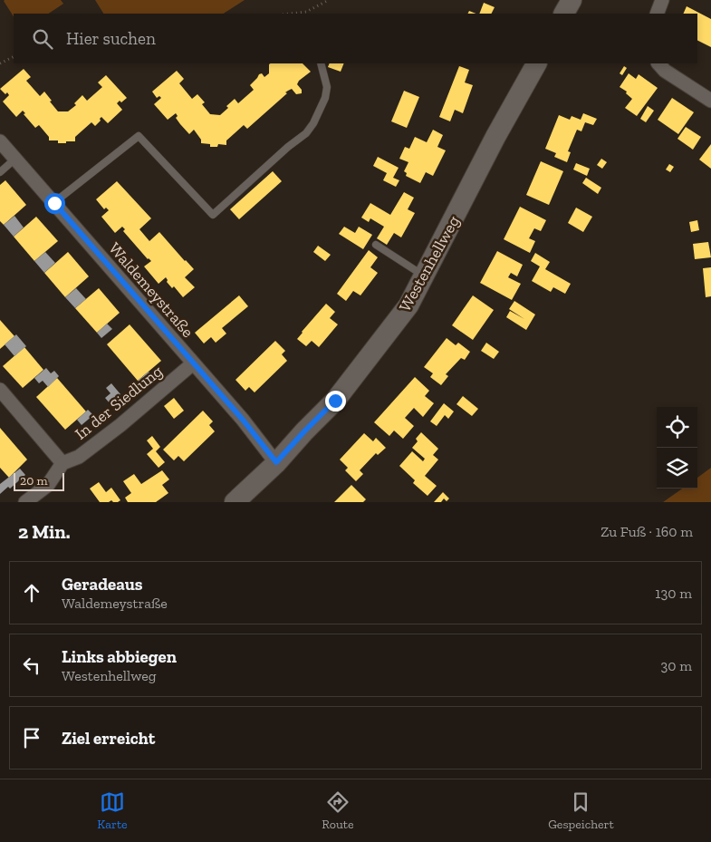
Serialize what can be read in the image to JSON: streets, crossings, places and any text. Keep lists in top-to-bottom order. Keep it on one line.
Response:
{"streets":{"main road":["Westenhellweg"],"street":["Waldemeystraße","In der Siedlung"]},"crossings":[["Westenhellweg","Waldemeystraße"],["Waldemeystraße","In der Siedlung"]],"scale_bar":"20 m","page":{"search":"Hier suchen","scale":"20 m","heading":["2 Min.","Zu Fuß · 160 m"],"list":[["Geradeaus","Waldemeystraße","130 m"],["Links abbiegen","Westenhellweg","30 m"],"Ziel erreicht"],"nav":["Karte","Route","Gespeichert"]}}
